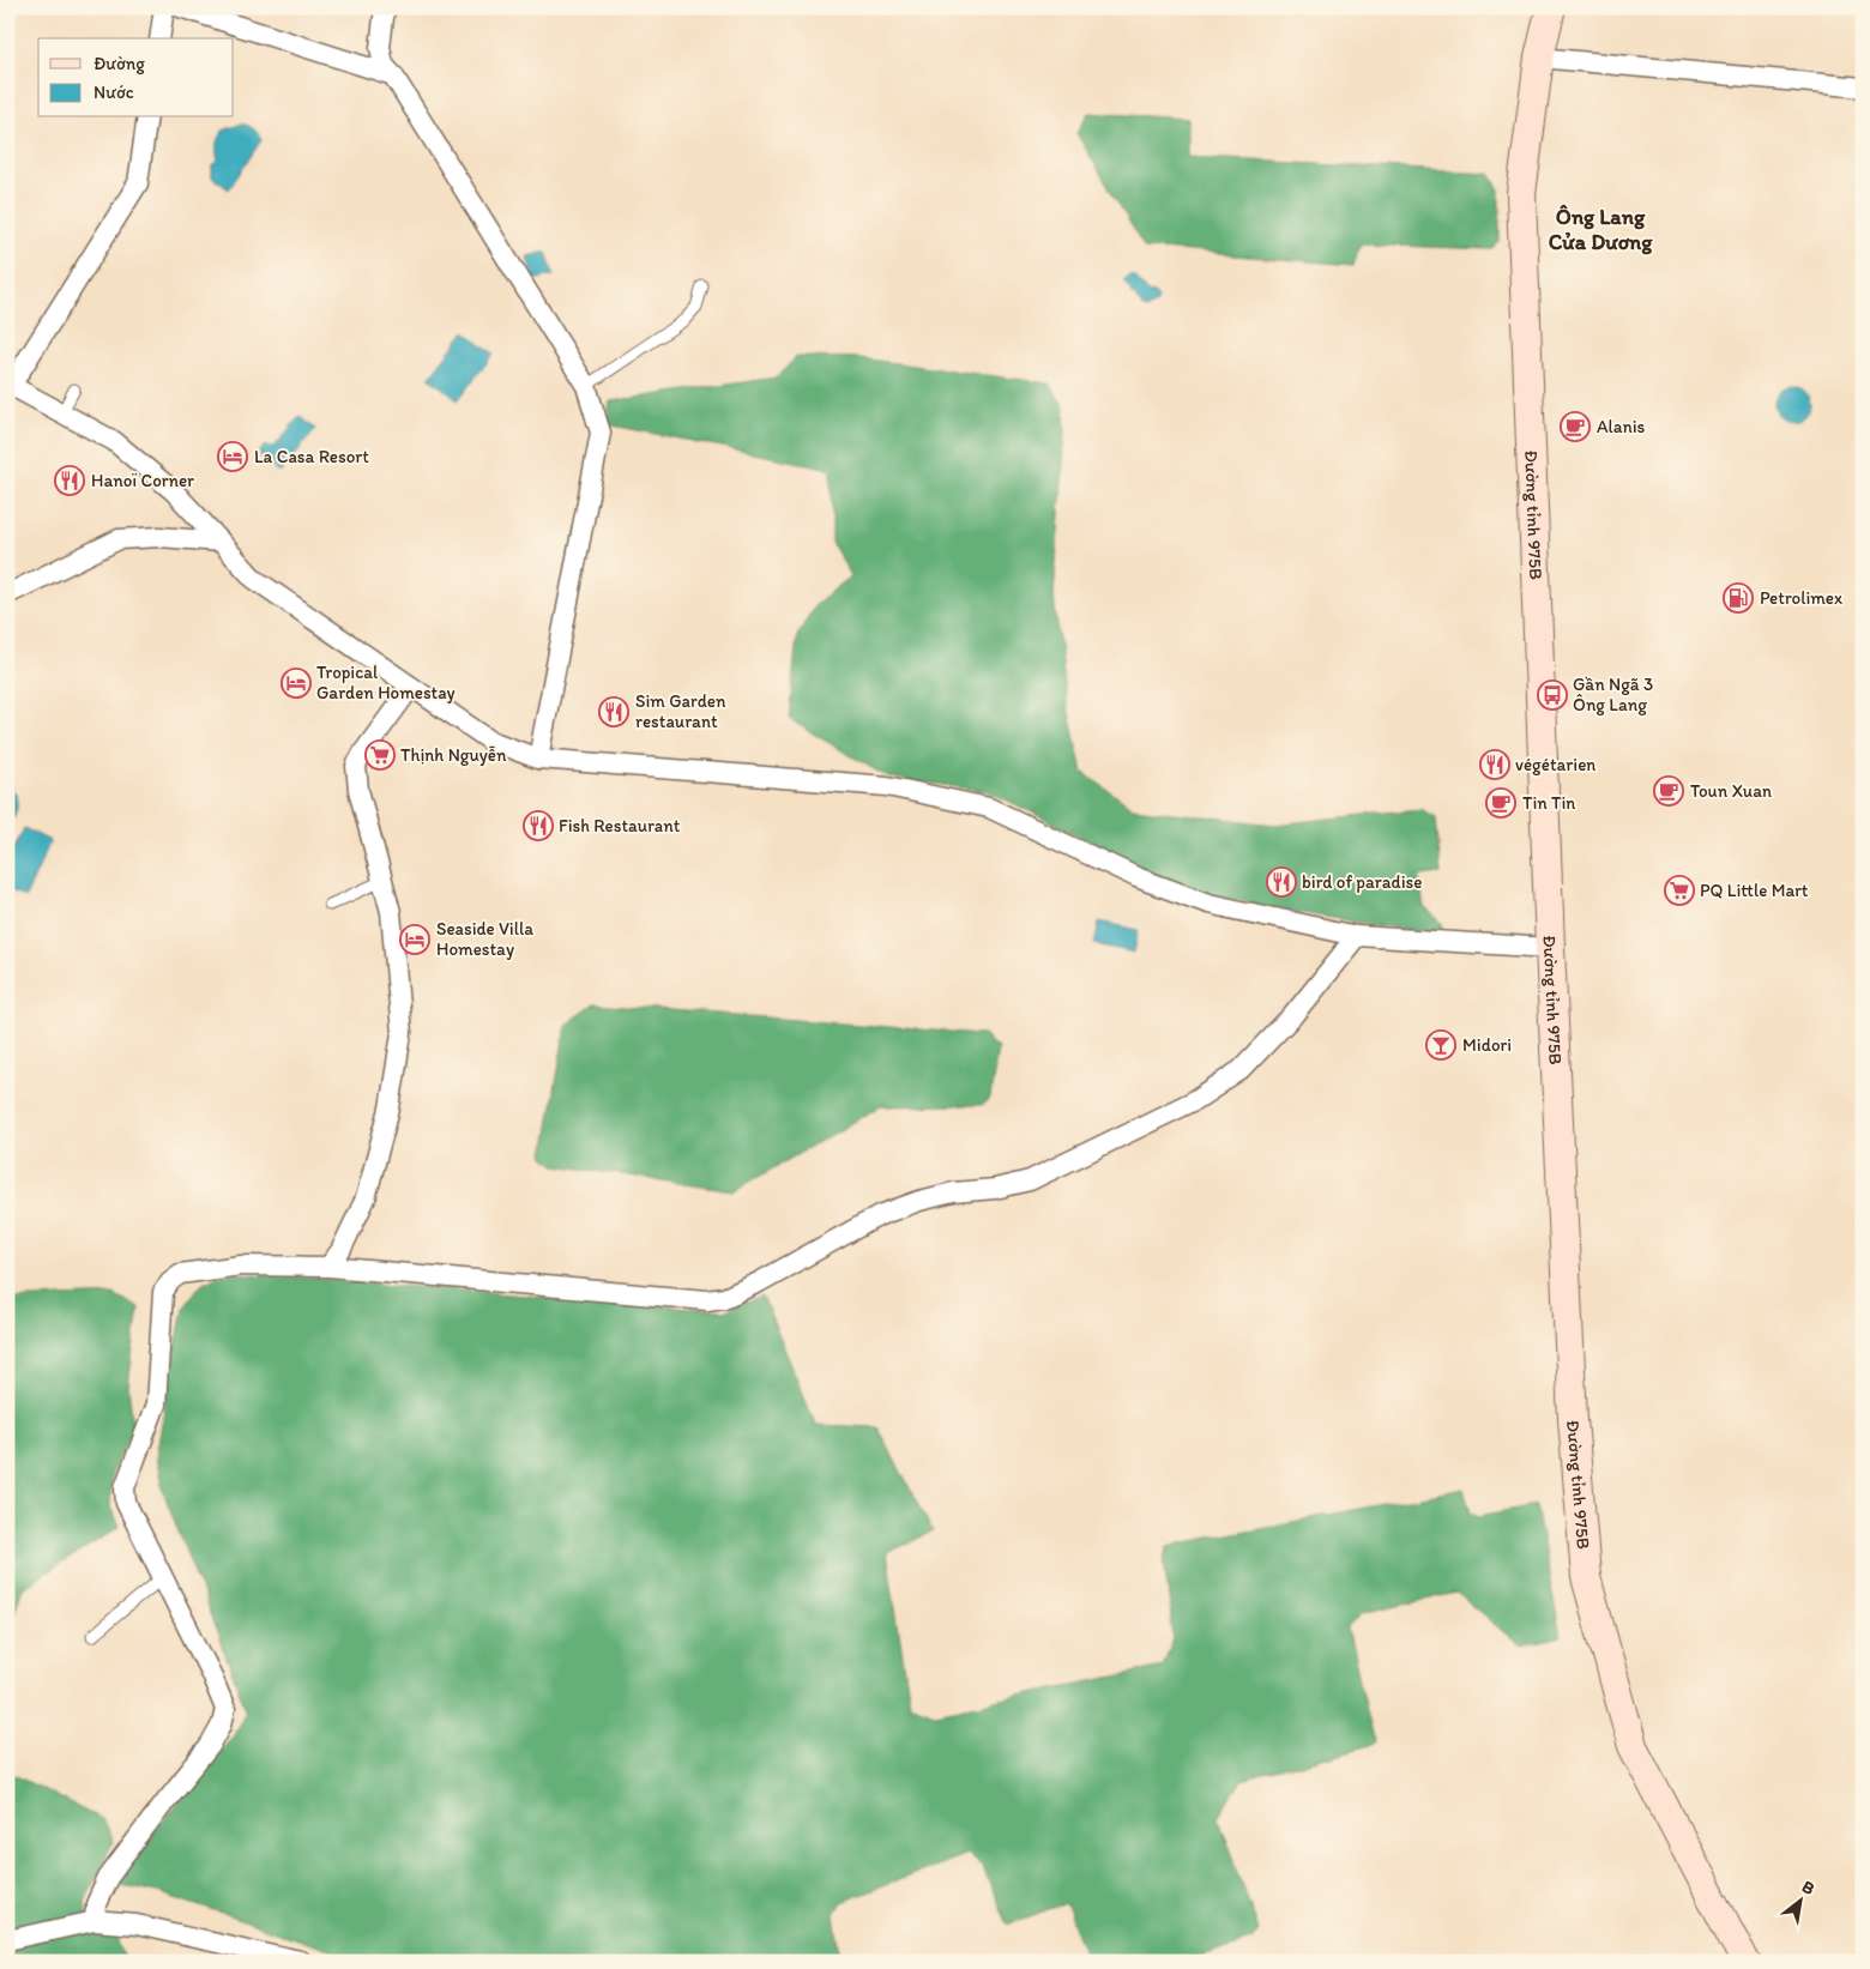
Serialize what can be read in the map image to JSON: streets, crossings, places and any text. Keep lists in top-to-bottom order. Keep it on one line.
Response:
{"streets":{"main road":["Đường tỉnh 975B"]},"districts":["Ông Lang Cửa Dương"],"places":{"cafe":["Alanis","Toun Xuan","Tin Tin"],"hotel":["La Casa Resort","Tropical Garden Homestay","Seaside Villa Homestay"],"restaurant":["Hanoï Corner","Sim Garden restaurant","végétarien","Fish Restaurant","bird of paradise"],"fuel station":["Petrolimex"],"bus stop":["Gần Ngã 3 Ông Lang"],"supermarket":["Thịnh Nguyễn","PQ Little Mart"],"bar":["Midori"]},"legend":["Đường","Nước"],"north":"top right"}
